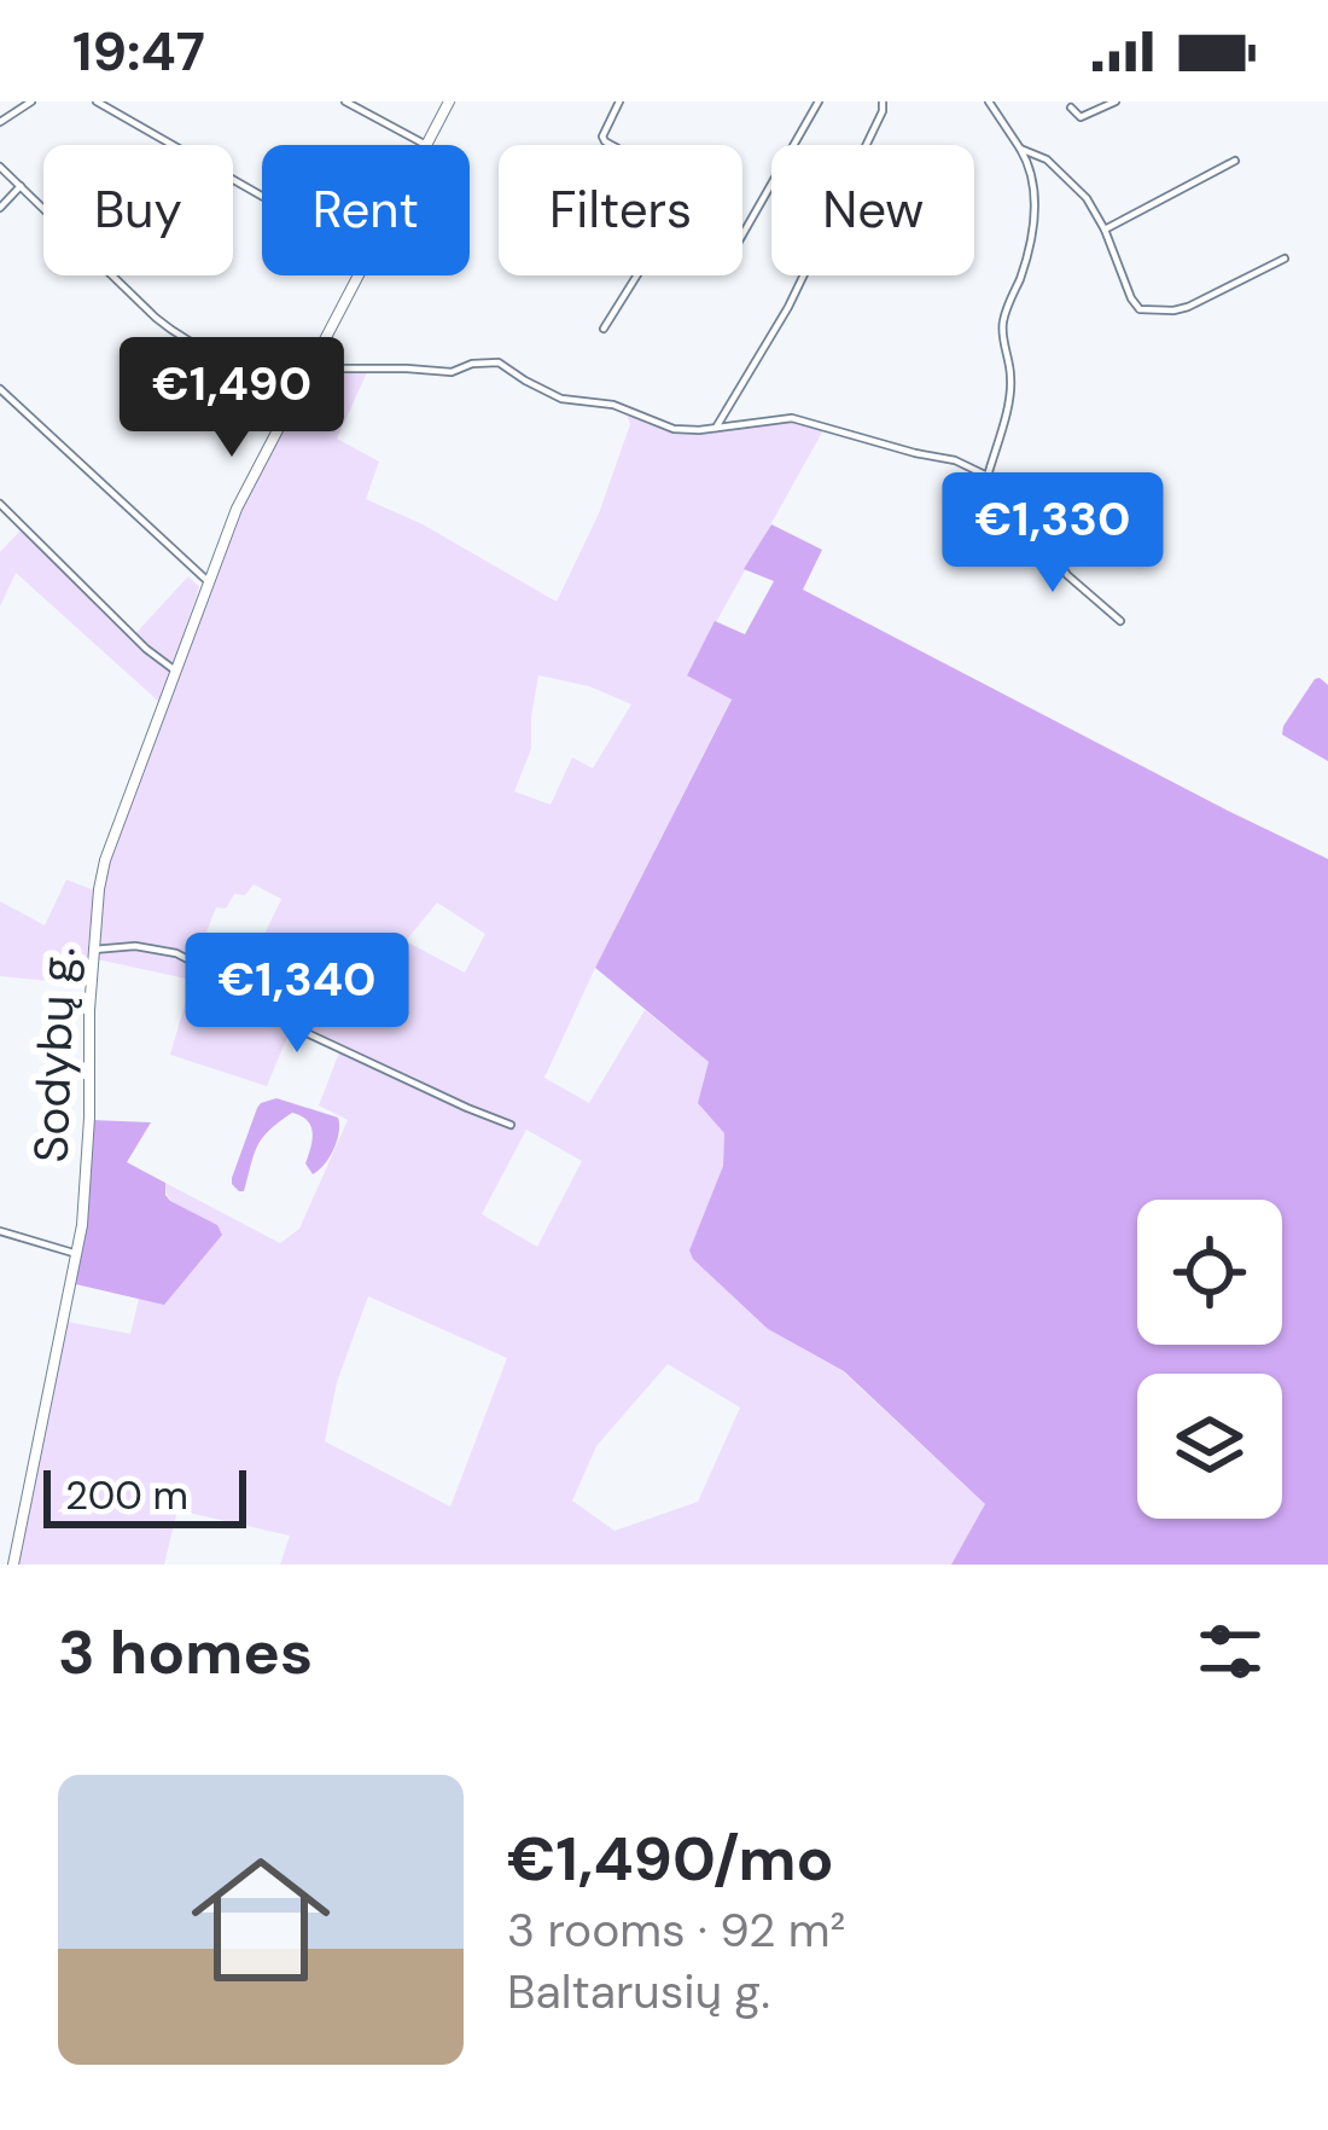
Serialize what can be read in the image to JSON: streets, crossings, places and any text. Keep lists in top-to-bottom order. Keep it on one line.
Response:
{"streets":{"main road":["Sodybų g."]},"scale_bar":"200 m","page":{"status":"19:47","chip":["Buy","Rent","Filters","New"],"price":["€1,490","€1,330","€1,340"],"scale":"200 m","heading":"3 homes","list":[{"name":"€1,490/mo","note":"3 rooms · 92 m² · Baltarusių g."}]}}
